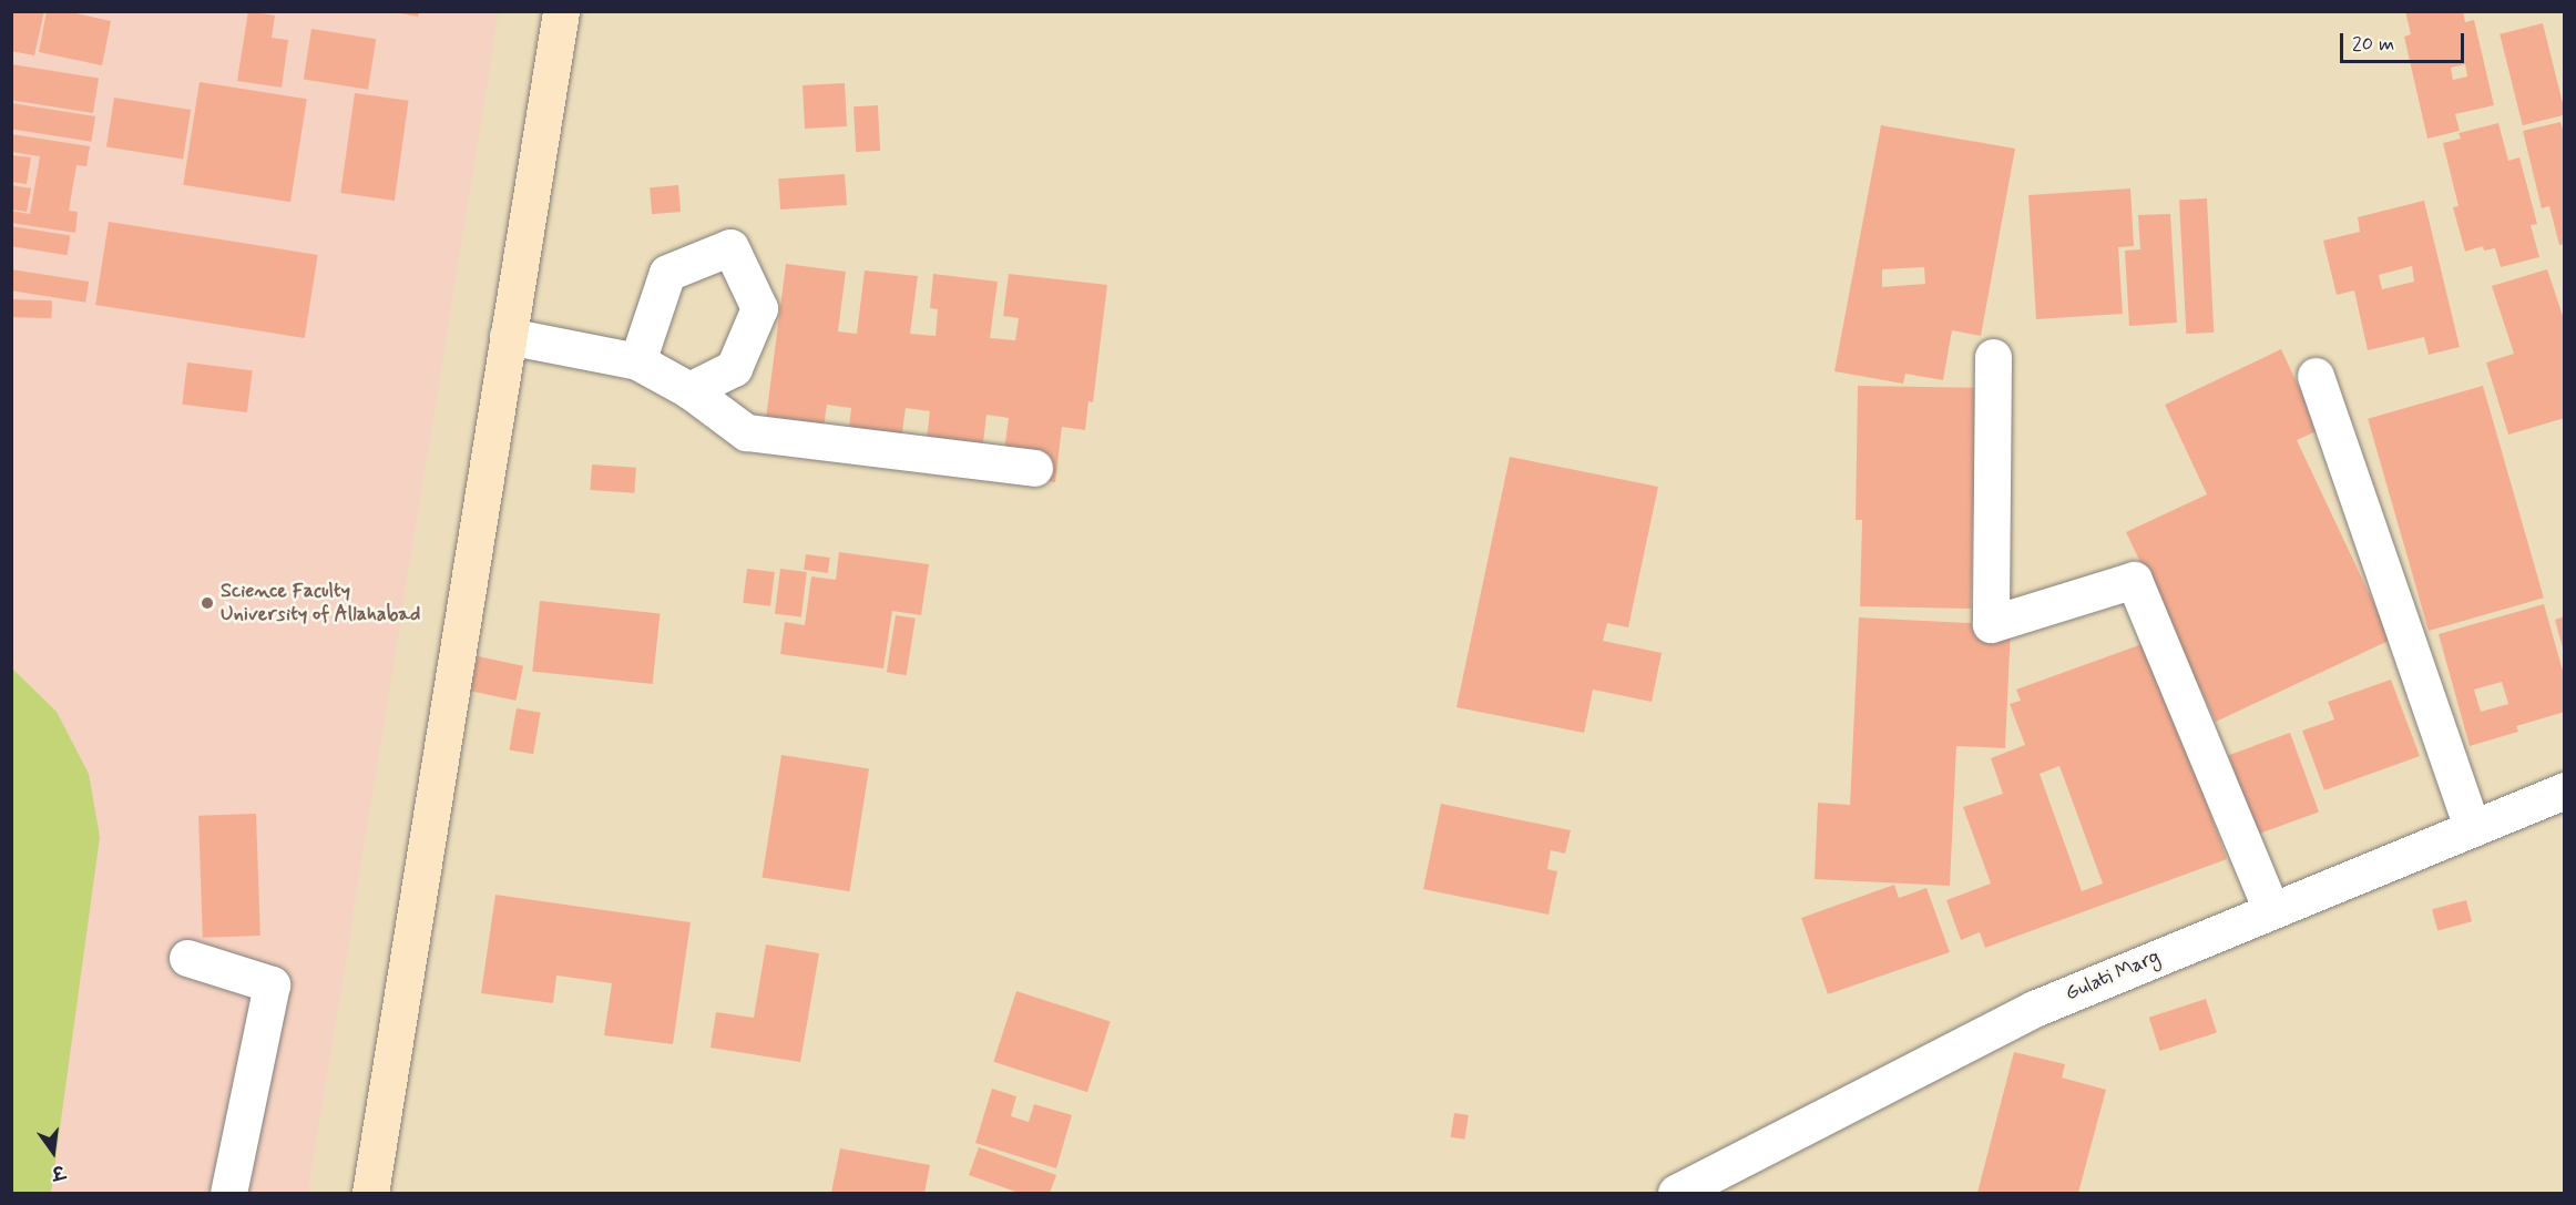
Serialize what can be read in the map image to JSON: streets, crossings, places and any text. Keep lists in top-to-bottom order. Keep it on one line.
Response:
{"streets":{"street":["Gulati Marg"]},"places":["Science Faculty University of Allahabad"],"scale_bar":"20 m","north":"bottom"}
